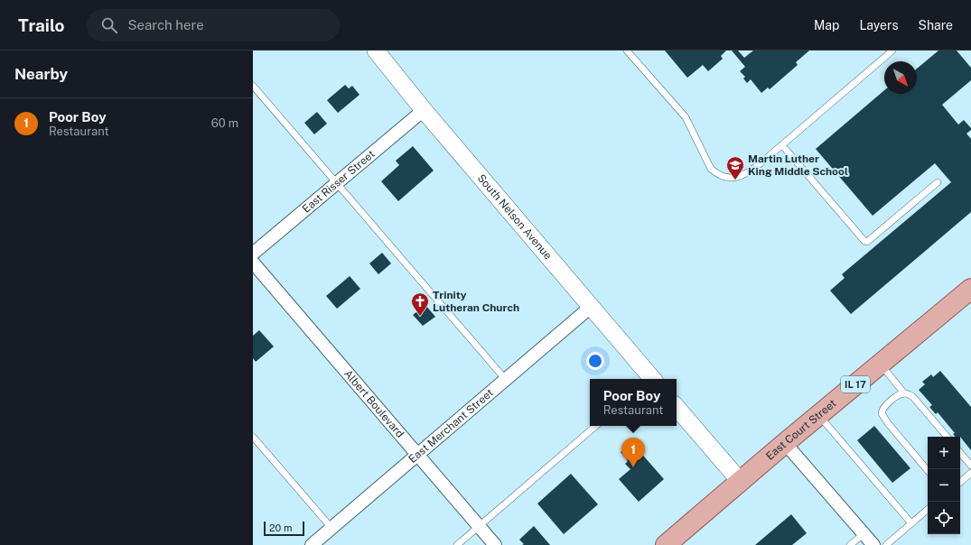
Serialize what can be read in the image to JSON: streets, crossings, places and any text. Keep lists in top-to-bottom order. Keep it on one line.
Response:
{"streets":{"main road":["South Nelson Avenue","IL 17","East Court Street"],"street":["East Risser Street","Albert Boulevard","East Merchant Street"]},"crossings":[["East Risser Street","South Nelson Avenue"],["South Nelson Avenue","East Merchant Street"],["Albert Boulevard","East Merchant Street"]],"places":{"school or university":["Martin Luther King Middle School"],"church":["Trinity Lutheran Church"]},"scale_bar":"20 m","north":"bottom right","page":{"header":"Trailo","search":"Search here","nav":["Map","Layers","Share"],"heading":"Nearby","list":[{"mark":"1","name":"Poor Boy","note":"Restaurant","value":"60 m"}],"popup":["Poor Boy","Restaurant"],"map_buttons":["+","−"],"pins":"1","scale":"20 m"}}
